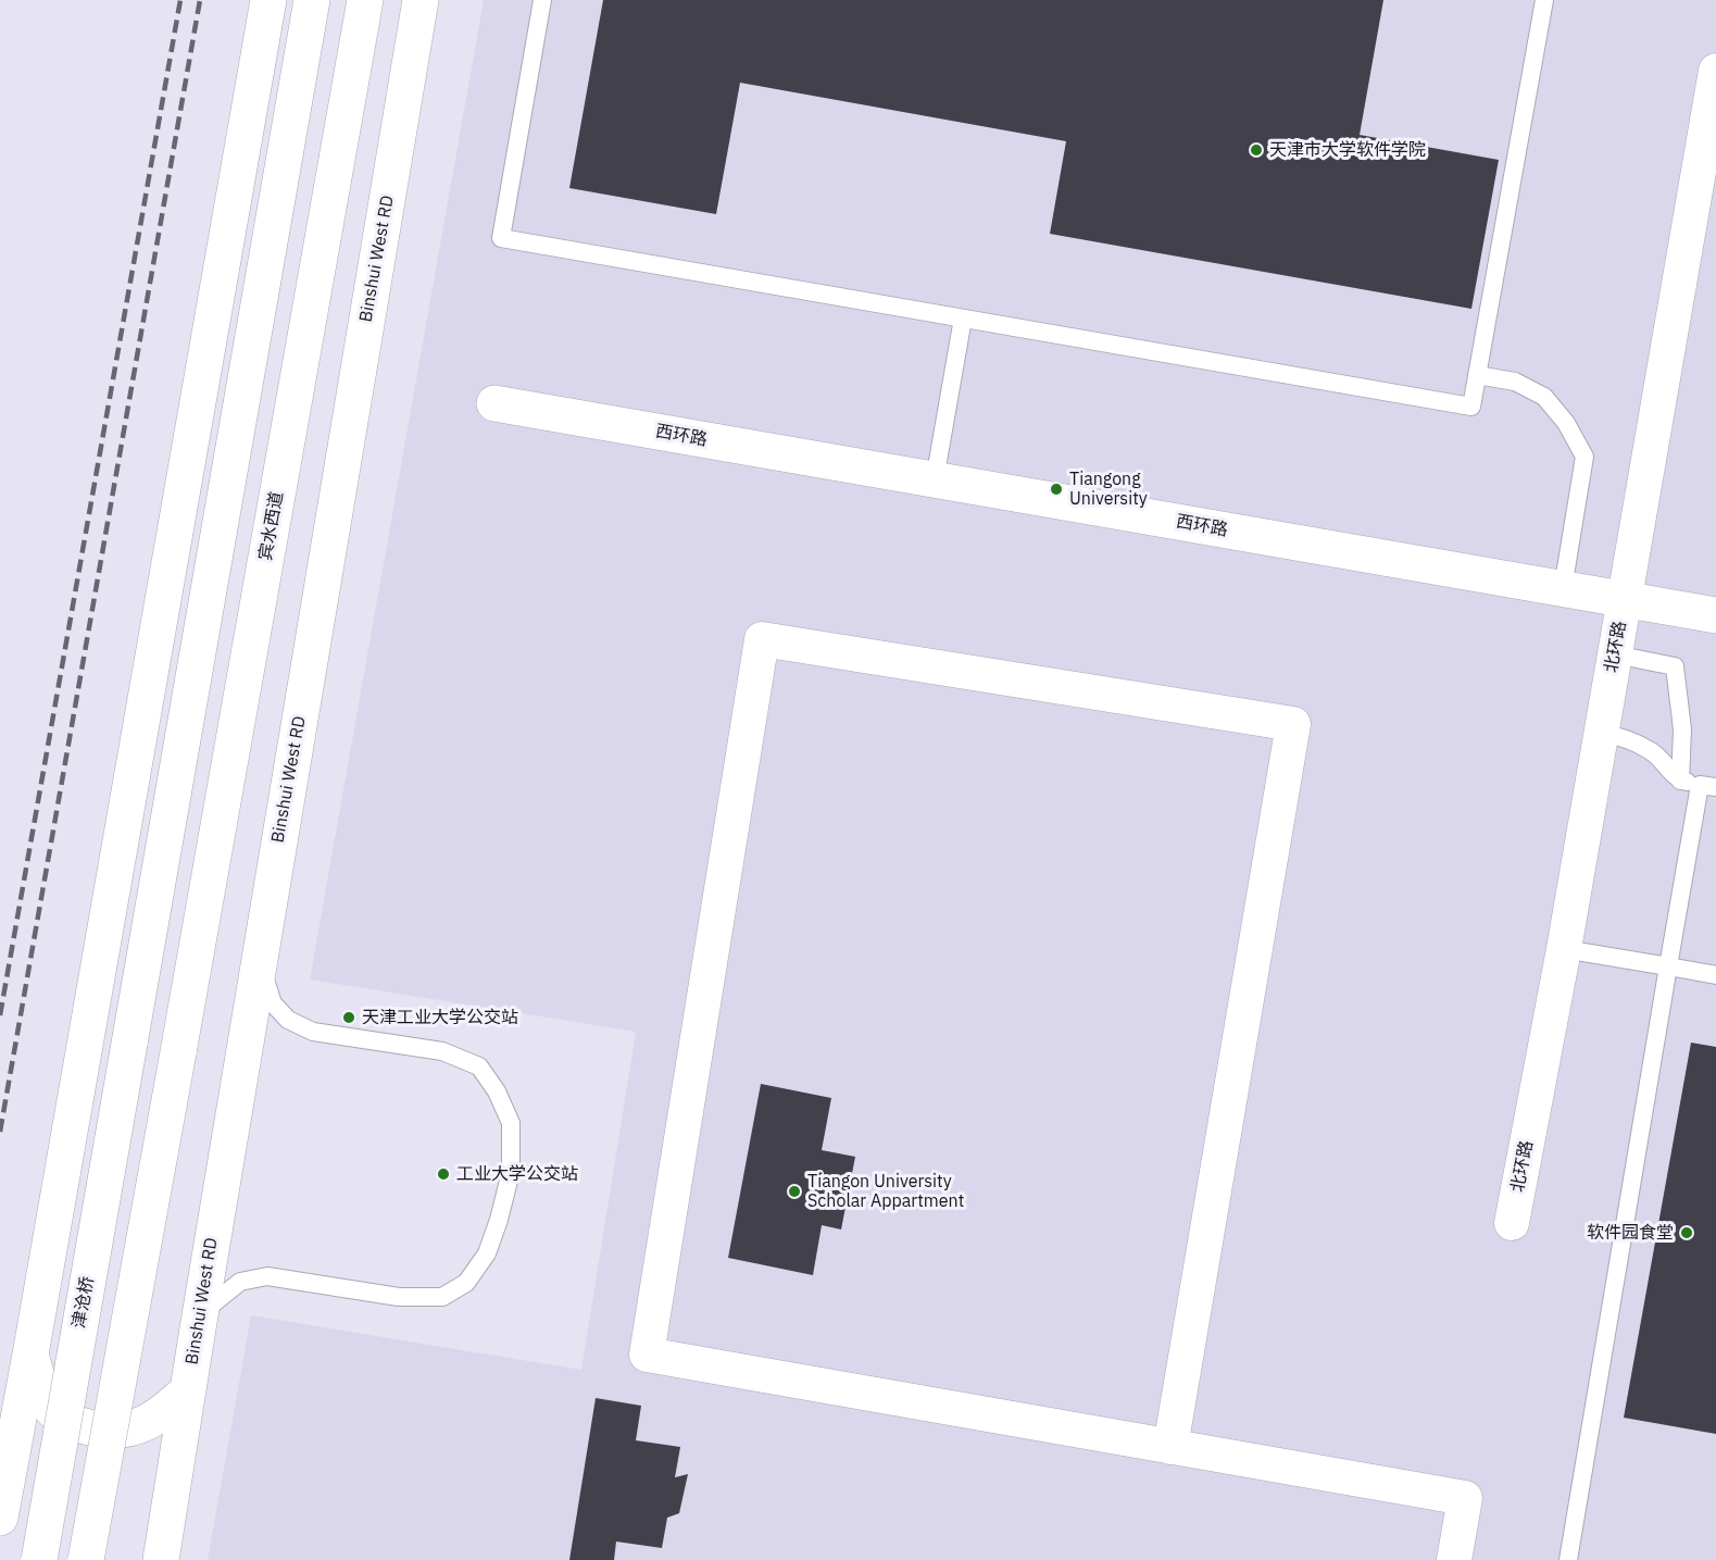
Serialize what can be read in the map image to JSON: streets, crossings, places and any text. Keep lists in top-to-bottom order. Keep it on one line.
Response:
{"streets":{"street":["Binshui West RD","西环路","宾水西道","北环路","津沧桥"]},"crossings":[["西环路","北环路"]],"places":["天津市大学软件学院","Tiangong University","天津工业大学公交站","工业大学公交站","Tiangon University Scholar Appartment","软件园食堂"]}
